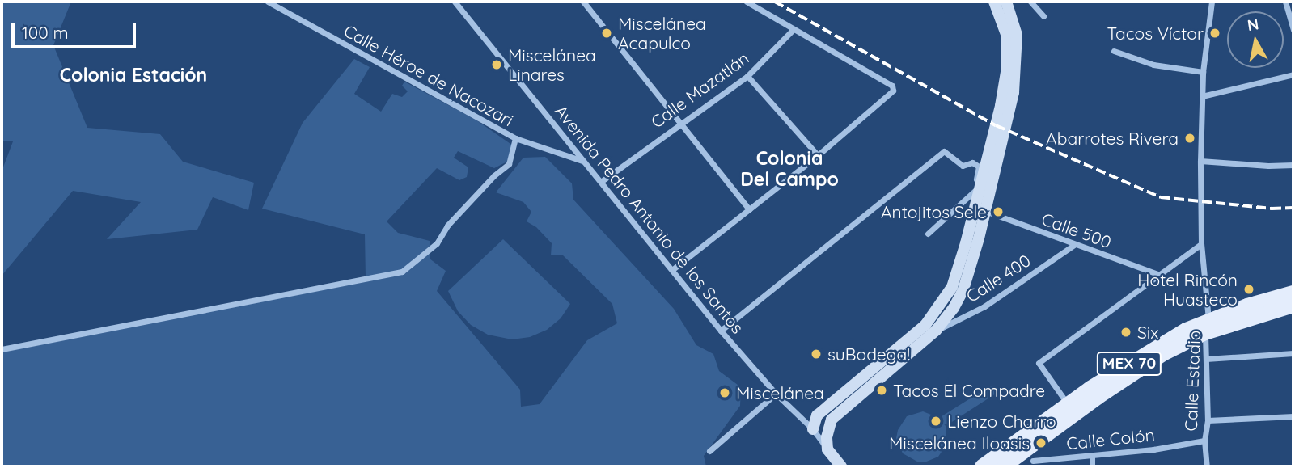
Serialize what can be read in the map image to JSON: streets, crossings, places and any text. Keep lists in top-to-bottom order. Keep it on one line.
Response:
{"streets":{"main road":["MEX 70"],"street":["Calle Héroe de Nacozari","Calle Mazatlán","Avenida Pedro Antonio de los Santos","Calle 500","Calle 400","Calle Estadio","Calle Colón"]},"crossings":[["Calle Héroe de Nacozari","Avenida Pedro Antonio de los Santos"],["Calle Mazatlán","Avenida Pedro Antonio de los Santos"],["Calle 500","Calle 400"],["MEX 70","Calle Estadio"],["MEX 70","Calle Colón"],["Calle Estadio","Calle Colón"]],"districts":["Colonia Estación","Colonia Del Campo"],"places":["Miscelánea Acapulco","Tacos Víctor","Miscelánea Linares","Abarrotes Rivera","Antojitos Sele","Hotel Rincón Huasteco","Six","suBodega!","Tacos El Compadre","Miscelánea","Lienzo Charro","Miscelánea Iloasis"],"scale_bar":"100 m","north":"top"}
